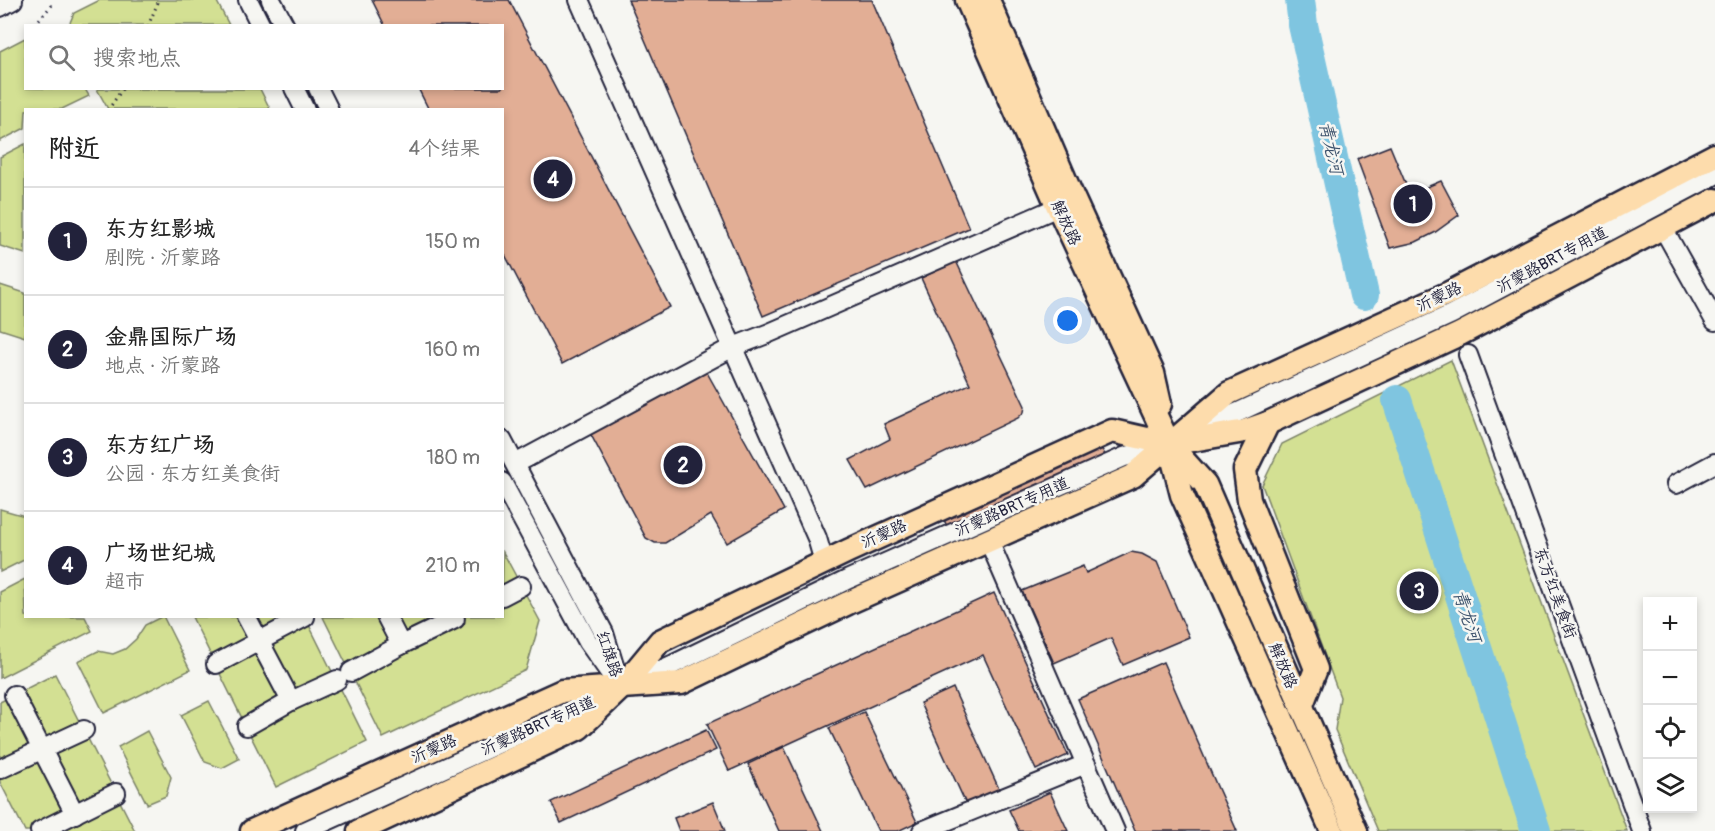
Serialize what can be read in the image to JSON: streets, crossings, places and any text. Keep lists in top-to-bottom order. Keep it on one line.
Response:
{"streets":{"main road":["解放路","沂蒙路"],"street":["沂蒙路BRT专用道","东方红美食街","红旗路"]},"crossings":[["解放路","沂蒙路BRT专用道"],["解放路","沂蒙路"],["沂蒙路BRT专用道","沂蒙路"],["沂蒙路BRT专用道","红旗路"],["沂蒙路","红旗路"]],"water":["青龙河"],"page":{"search":"搜索地点","heading":["附近","4个结果"],"pins":["4","1","2","3"],"list":[{"mark":"1","name":"东方红影城","note":"剧院 · 沂蒙路","value":"150 m"},{"mark":"2","name":"金鼎国际广场","note":"地点 · 沂蒙路","value":"160 m"},{"mark":"3","name":"东方红广场","note":"公园 · 东方红美食街","value":"180 m"},{"mark":"4","name":"广场世纪城","note":"超市","value":"210 m"}],"map_buttons":["+","−"]}}
